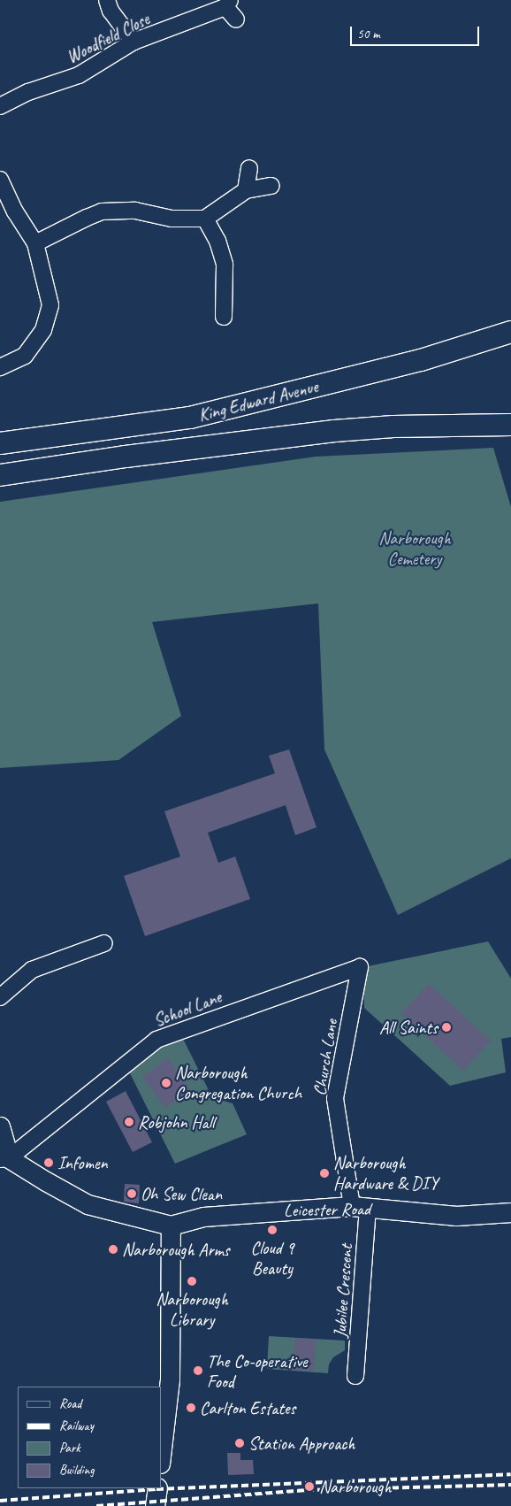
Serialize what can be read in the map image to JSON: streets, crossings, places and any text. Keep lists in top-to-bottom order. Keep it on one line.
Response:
{"streets":{"main road":["King Edward Avenue"],"street":["Woodfield Close","School Lane","Church Lane","Leicester Road","Jubilee Crescent"]},"crossings":[["School Lane","Church Lane"],["Church Lane","Leicester Road"],["Church Lane","Jubilee Crescent"],["Leicester Road","Jubilee Crescent"]],"parks":["Narborough Cemetery"],"places":["All Saints","Narborough Congregation Church","Robjohn Hall","Infomen","Narborough Hardware & DIY","Oh Sew Clean","Cloud 9 Beauty","Narborough Arms","Narborough Library","The Co-operative Food","Carlton Estates","Station Approach","Narborough"],"legend":["Road","Railway","Park","Building"],"scale_bar":"50 m"}
